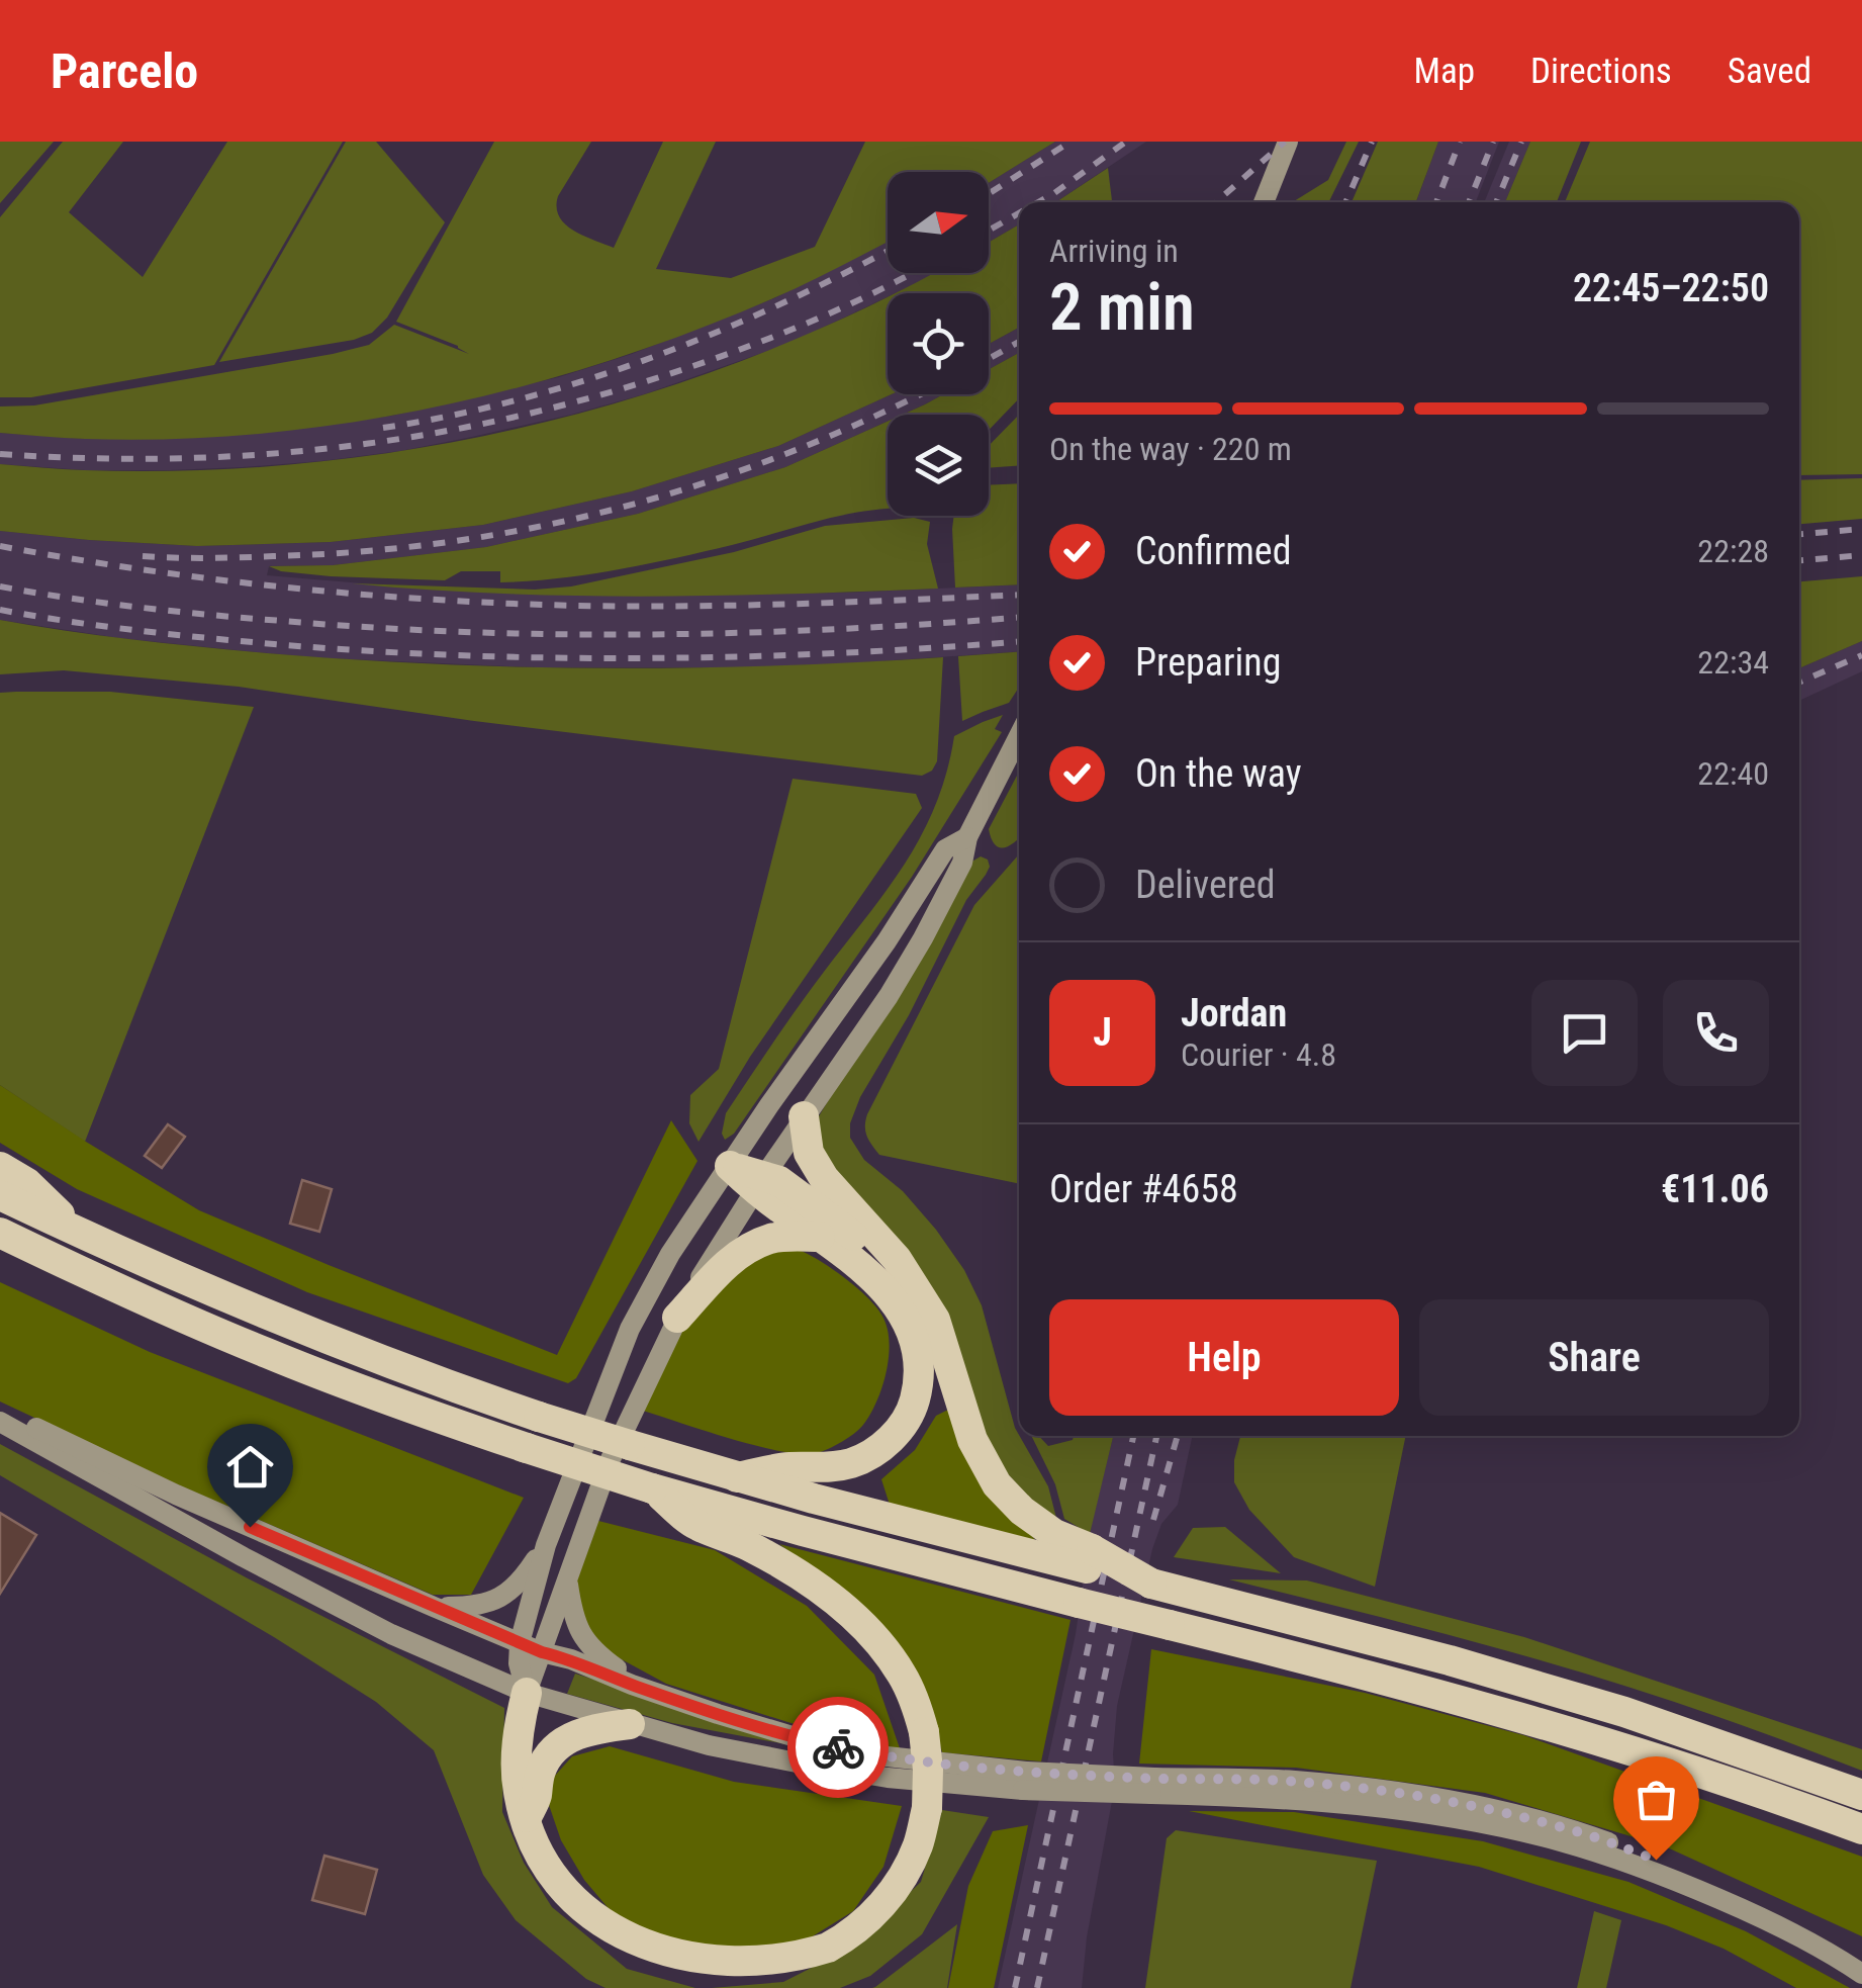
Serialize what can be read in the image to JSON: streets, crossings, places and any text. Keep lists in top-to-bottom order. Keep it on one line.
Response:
{"north":"right","page":{"header":"Parcelo","nav":["Map","Directions","Saved"],"heading":["2 min","Arriving in","22:45–22:50"],"panel":["Jordan","Courier · 4.8","Order #4658","€11.06"],"bar":"On the way · 220 m","list":[["Confirmed","22:28"],["Preparing","22:34"],["On the way","22:40"],"Delivered"],"round":"J","buttons":["Help","Share"]}}
